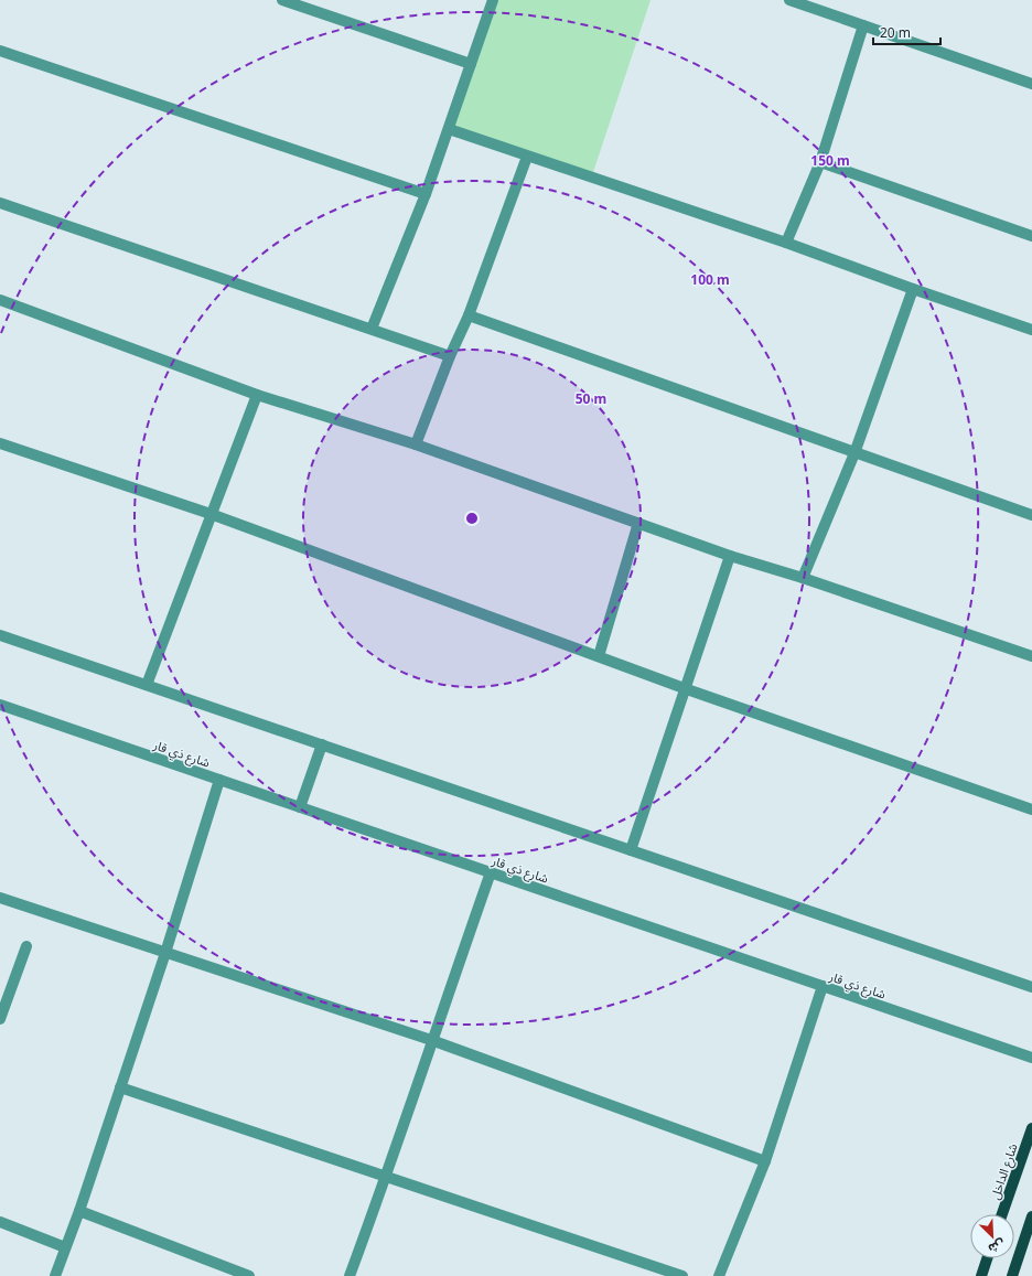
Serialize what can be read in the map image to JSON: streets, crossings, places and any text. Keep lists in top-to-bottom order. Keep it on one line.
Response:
{"streets":{"main road":["شارع الداخل"],"street":["شارع ذي قار"]},"scale_bar":"20 m","north":"bottom right","rings":["150 m","100 m","50 m"]}
